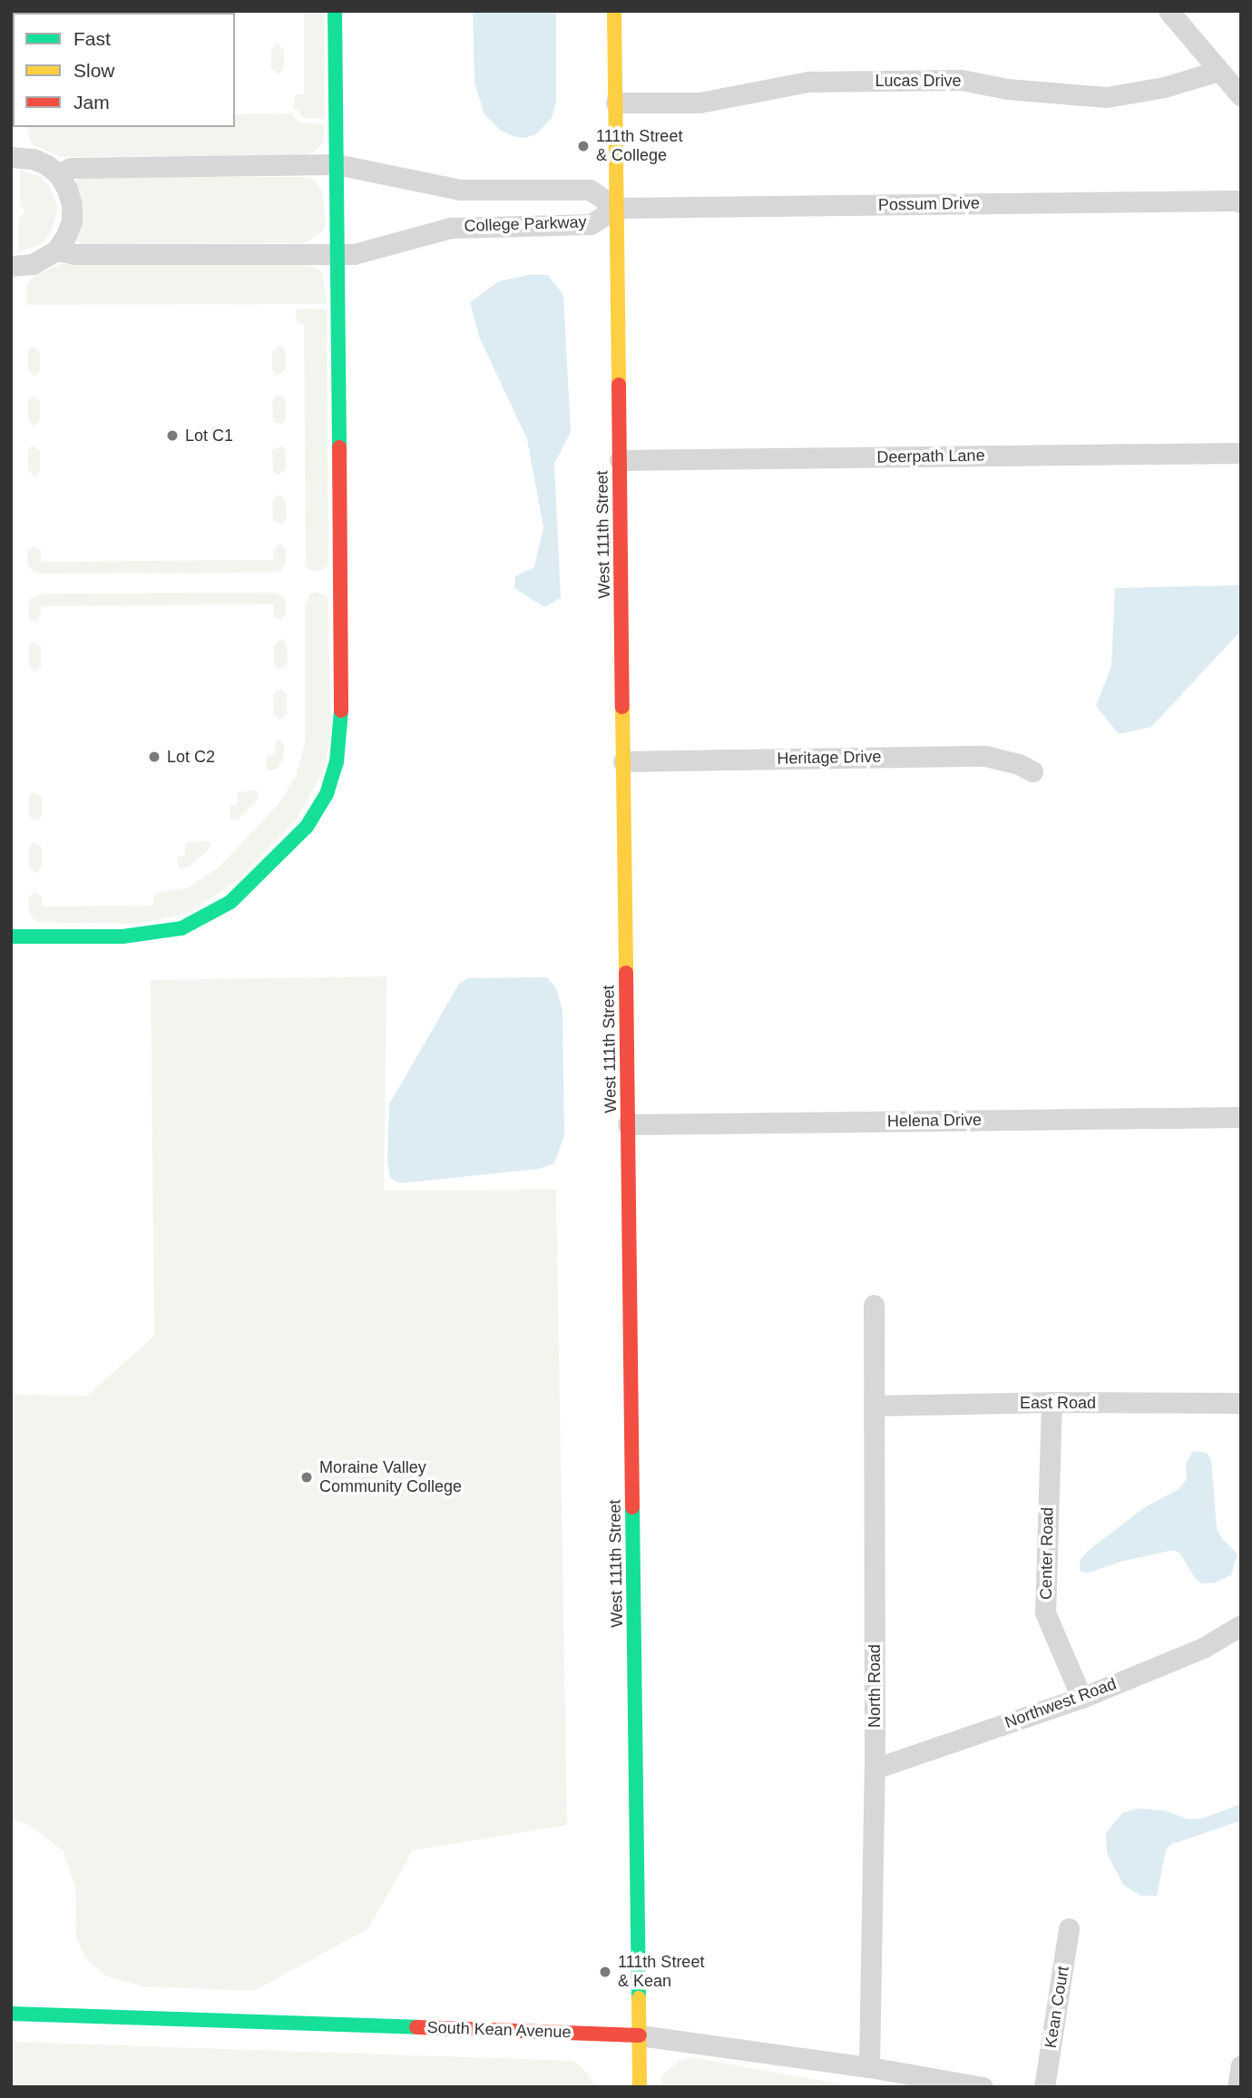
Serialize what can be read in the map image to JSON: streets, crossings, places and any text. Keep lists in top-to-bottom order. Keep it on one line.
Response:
{"streets":{"main road":["West 111th Street","South Kean Avenue"],"street":["Lucas Drive","Possum Drive","College Parkway","Deerpath Lane","Heritage Drive","Helena Drive","East Road","Center Road","North Road","Northwest Road","Kean Court"]},"crossings":[["Lucas Drive","West 111th Street"],["Possum Drive","College Parkway"],["Possum Drive","West 111th Street"],["College Parkway","West 111th Street"],["Deerpath Lane","West 111th Street"],["West 111th Street","Heritage Drive"],["West 111th Street","Helena Drive"],["West 111th Street","South Kean Avenue"],["East Road","Center Road"],["East Road","North Road"],["Center Road","Northwest Road"],["North Road","Northwest Road"],["North Road","South Kean Avenue"]],"places":["111th Street & College","Lot C1","Lot C2","Moraine Valley Community College","111th Street & Kean"],"legend":["Fast","Slow","Jam"]}
